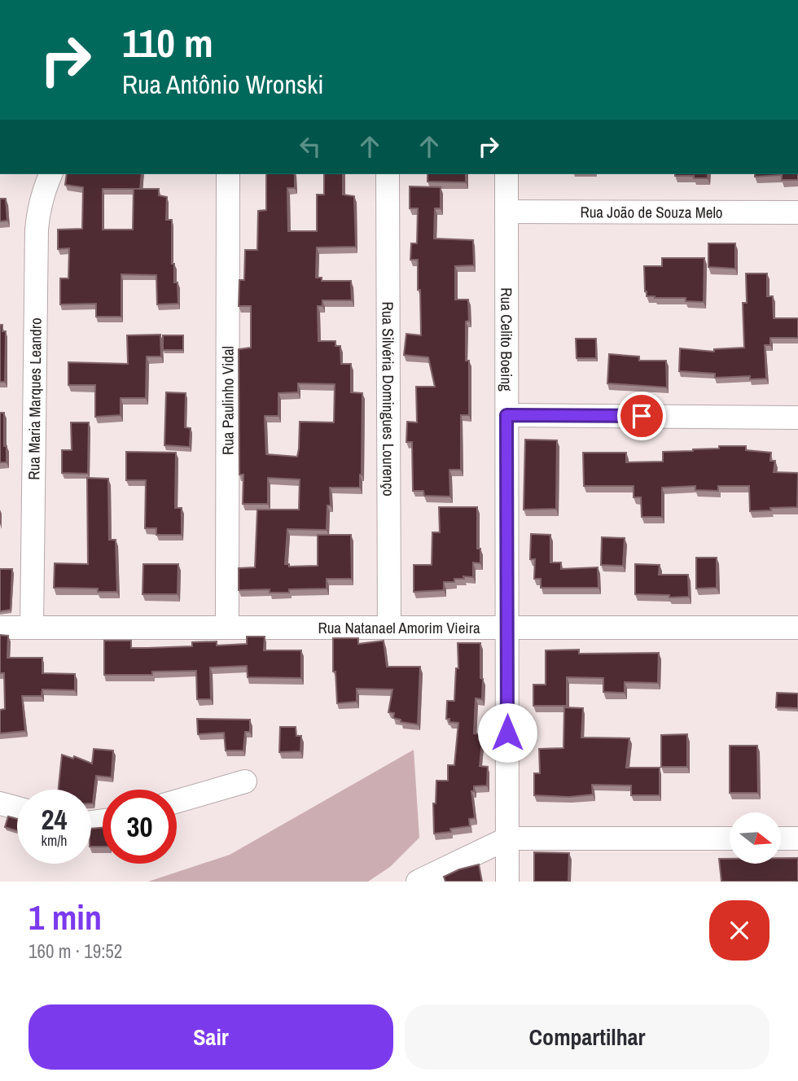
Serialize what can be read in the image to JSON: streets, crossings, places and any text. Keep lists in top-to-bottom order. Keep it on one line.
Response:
{"streets":{"street":["Rua João de Souza Melo","Rua Celito Boeing","Rua Maria Marques Leandro","Rua Paulinho Vidal","Rua Silvéria Domingues Lourenço","Rua Natanael Amorim Vieira"]},"crossings":[["Rua João de Souza Melo","Rua Celito Boeing"],["Rua Celito Boeing","Rua Natanael Amorim Vieira"],["Rua Maria Marques Leandro","Rua Natanael Amorim Vieira"],["Rua Paulinho Vidal","Rua Natanael Amorim Vieira"],["Rua Silvéria Domingues Lourenço","Rua Natanael Amorim Vieira"]],"north":"right","page":{"turn":["110 m","Rua Antônio Wronski"],"speed":"24 km/h","limit":"30","heading":["1 min","160 m · 19:52"],"buttons":["Sair","Compartilhar"]}}
